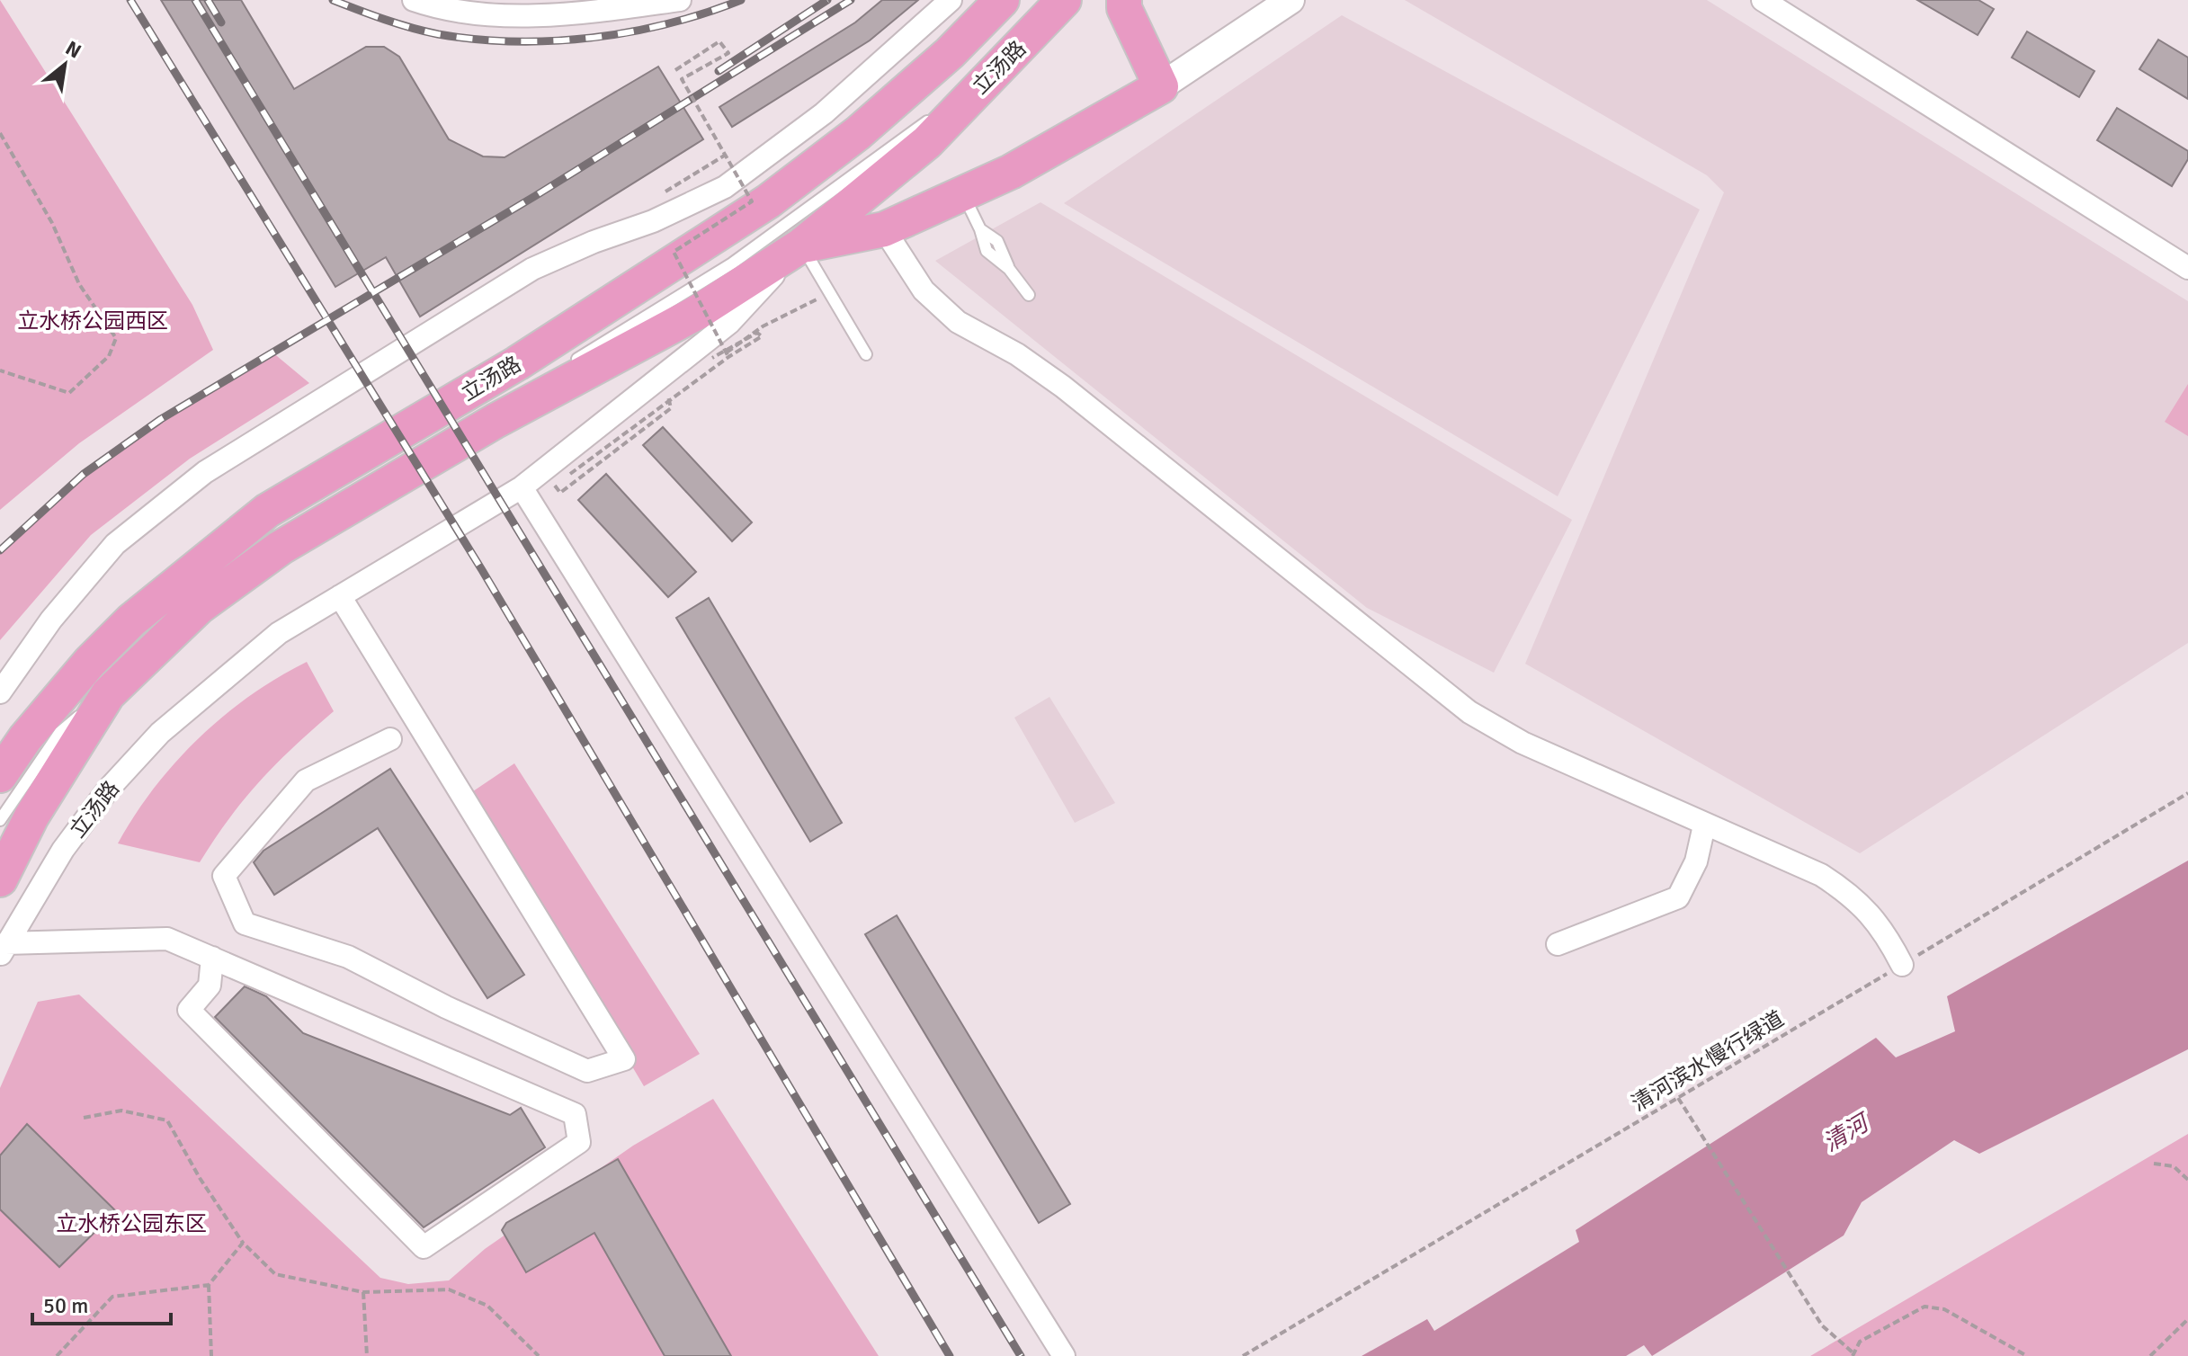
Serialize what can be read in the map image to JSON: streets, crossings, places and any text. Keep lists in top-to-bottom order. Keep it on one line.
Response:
{"streets":{"main road":["立汤路"],"path":["清河滨水慢行绿道"]},"water":["清河"],"parks":["立水桥公园西区","立水桥公园东区"],"scale_bar":"50 m","north":"top right"}
